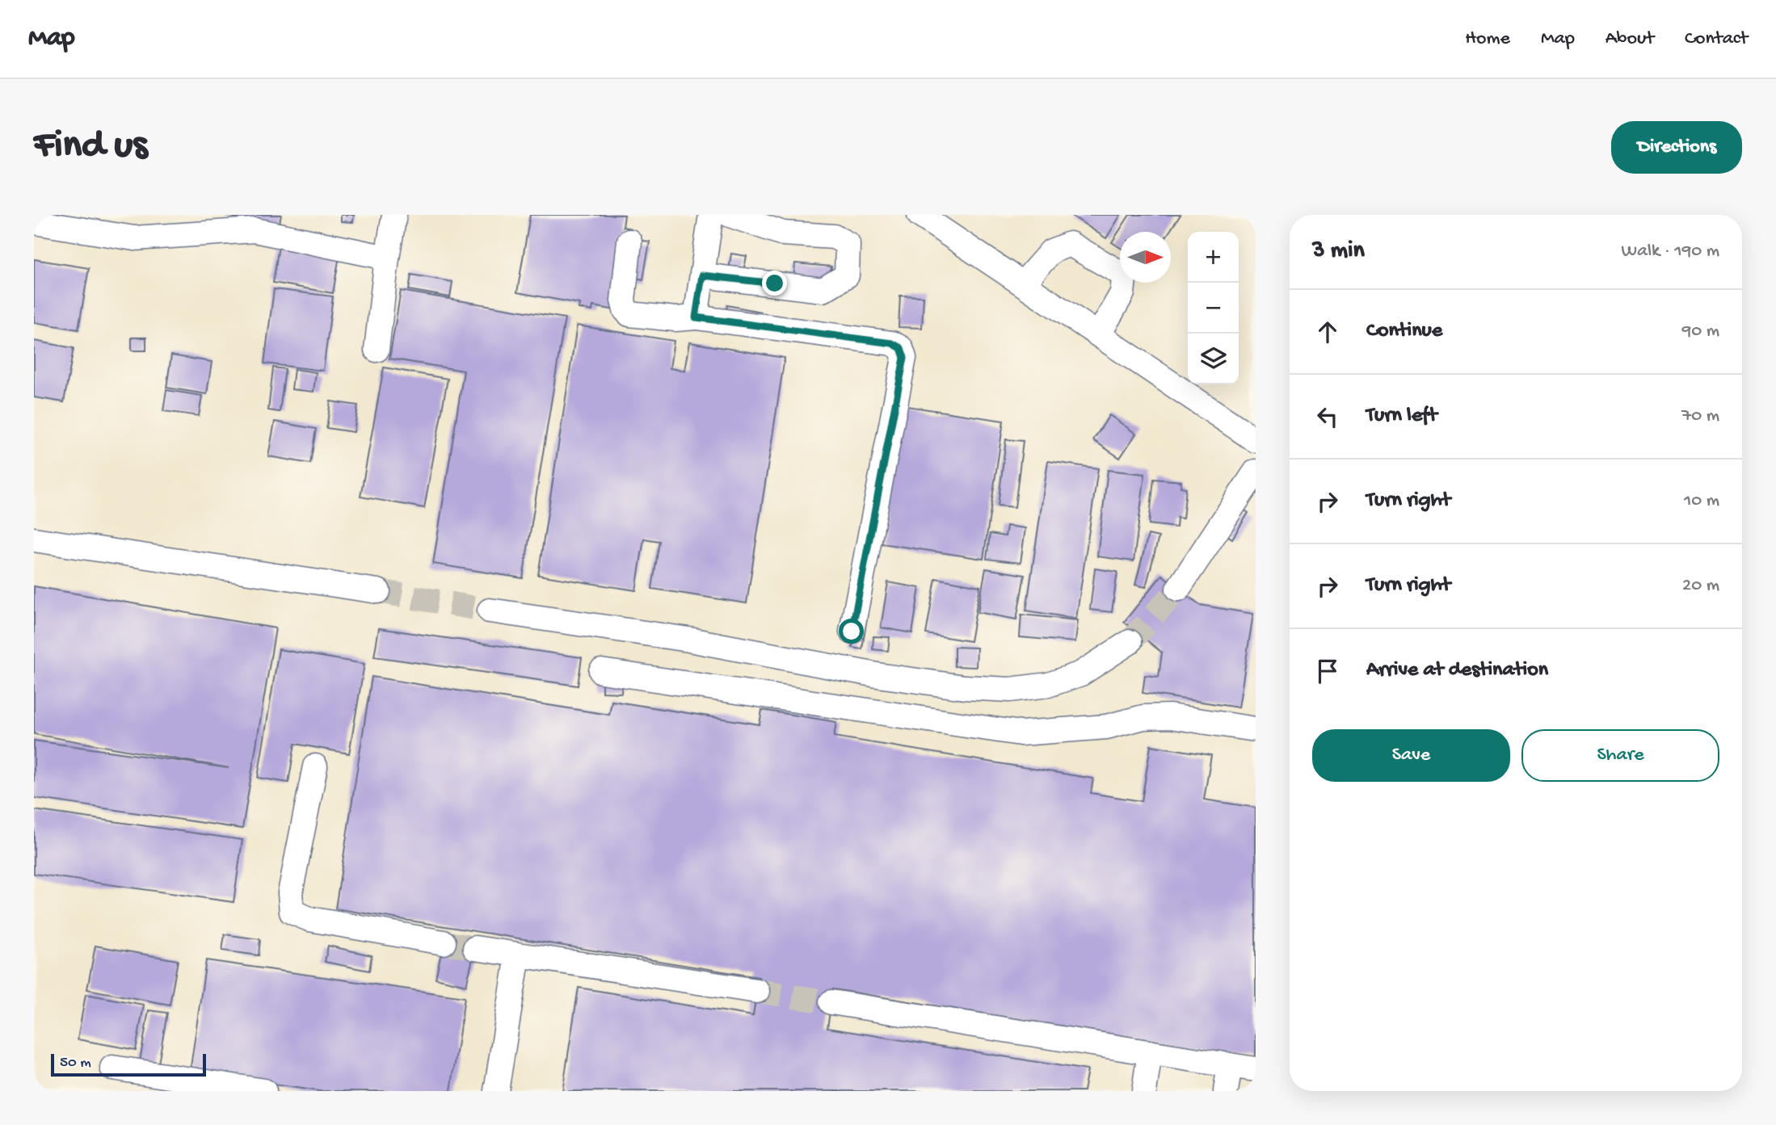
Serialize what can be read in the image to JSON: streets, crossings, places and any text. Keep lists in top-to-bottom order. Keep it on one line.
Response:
{"scale_bar":"50 m","north":"right","page":{"header":"Map","nav":["Home","Map","About","Contact"],"buttons":["Directions",["Save","Share"]],"title":"Find us","heading":["3 min","Walk · 190 m"],"map_buttons":["+","−"],"list":[["Continue","90 m"],["Turn left","70 m"],["Turn right","10 m"],["Turn right","20 m"],"Arrive at destination"],"scale":"50 m"}}
